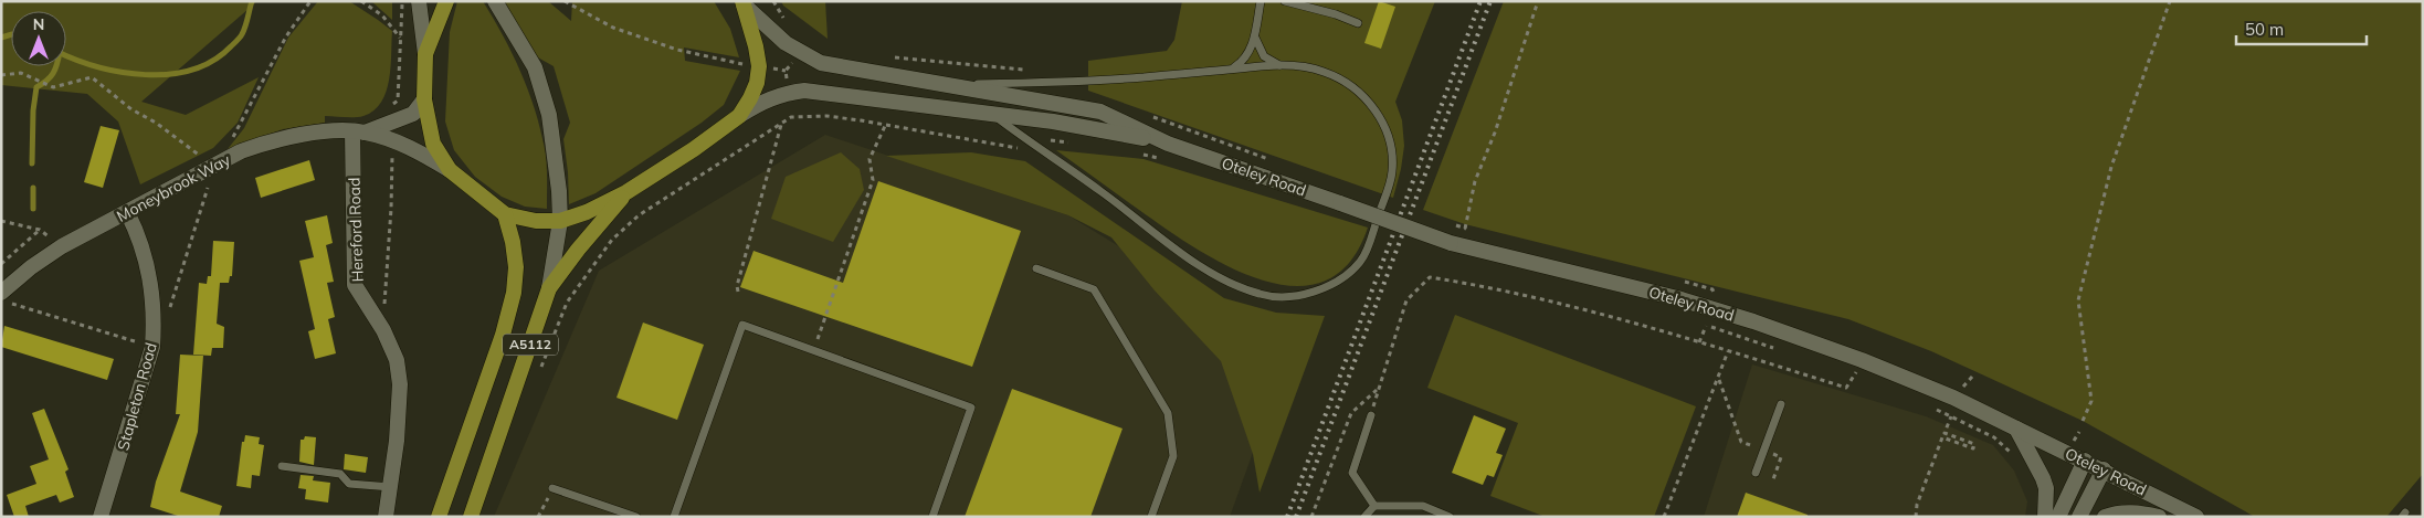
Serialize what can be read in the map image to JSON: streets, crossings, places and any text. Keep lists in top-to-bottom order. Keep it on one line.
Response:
{"streets":{"main road":["Oteley Road","Moneybrook Way","Hereford Road","A5112","Stapleton Road"]},"crossings":[["Moneybrook Way","Hereford Road"],["Moneybrook Way","Stapleton Road"]],"scale_bar":"50 m","north":"top"}
